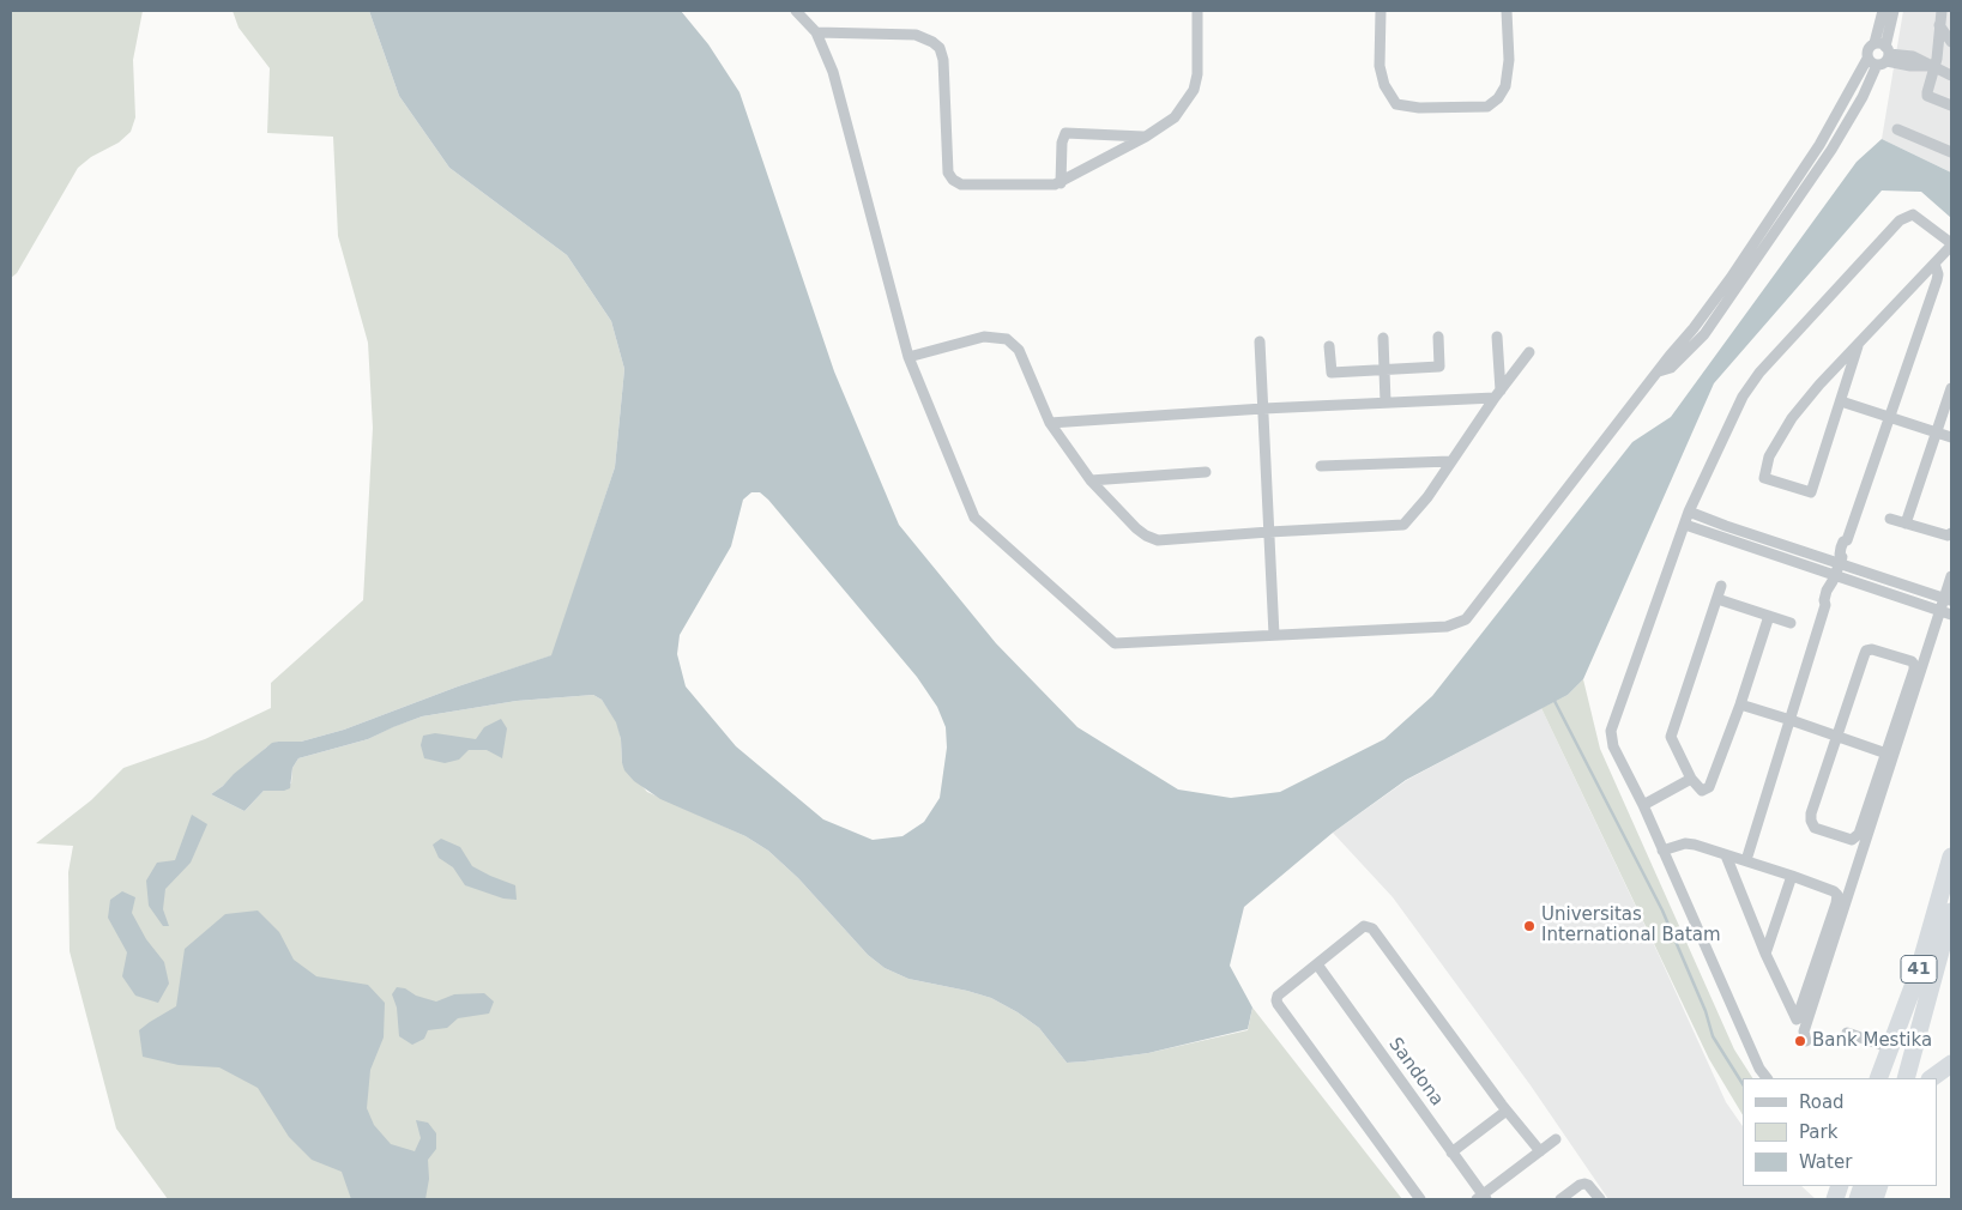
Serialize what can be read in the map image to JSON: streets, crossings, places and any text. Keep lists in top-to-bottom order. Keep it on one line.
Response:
{"streets":{"highway":["41"],"street":["Sandona"]},"places":["Universitas International Batam","Bank Mestika"],"legend":["Road","Park","Water"]}
